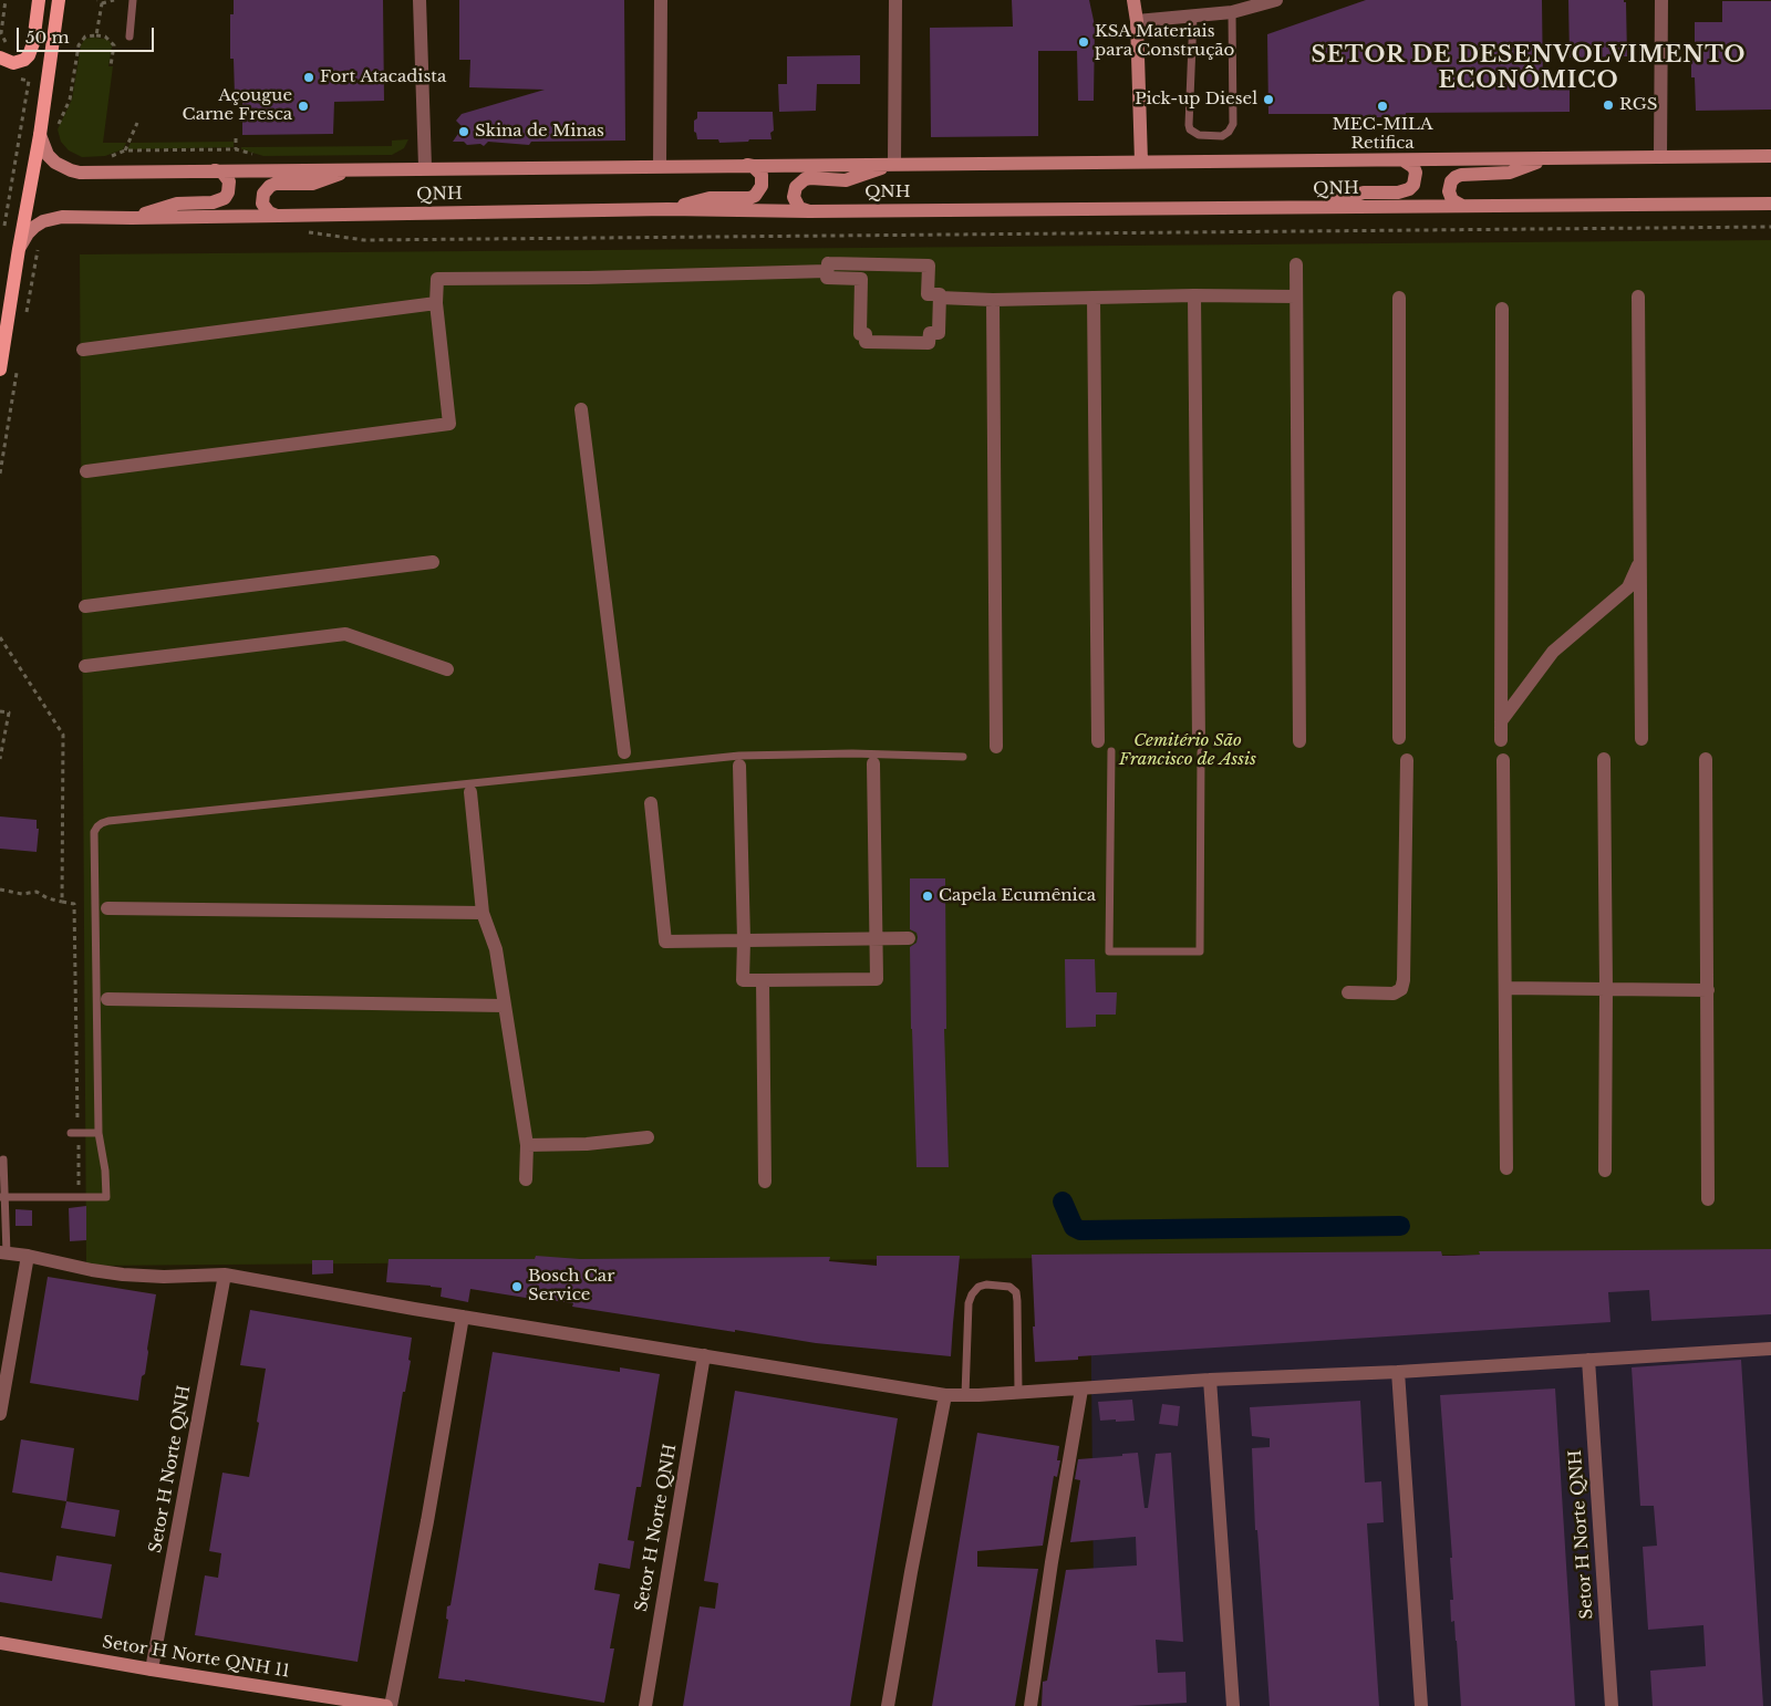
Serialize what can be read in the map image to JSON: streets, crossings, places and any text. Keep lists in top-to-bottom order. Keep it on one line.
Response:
{"streets":{"street":["QNH","Setor H Norte QNH","Setor H Norte QNH 11"]},"crossings":[["Setor H Norte QNH","Setor H Norte QNH 11"]],"districts":["SETOR DE DESENVOLVIMENTO ECONÔMICO"],"parks":["Cemitério São Francisco de Assis"],"places":["KSA Materiais para Construção","Fort Atacadista","Pick-up Diesel","RGS","Açougue Carne Fresca","MEC-MILA Retifica","Skina de Minas","Capela Ecumênica","Bosch Car Service"],"scale_bar":"50 m"}
